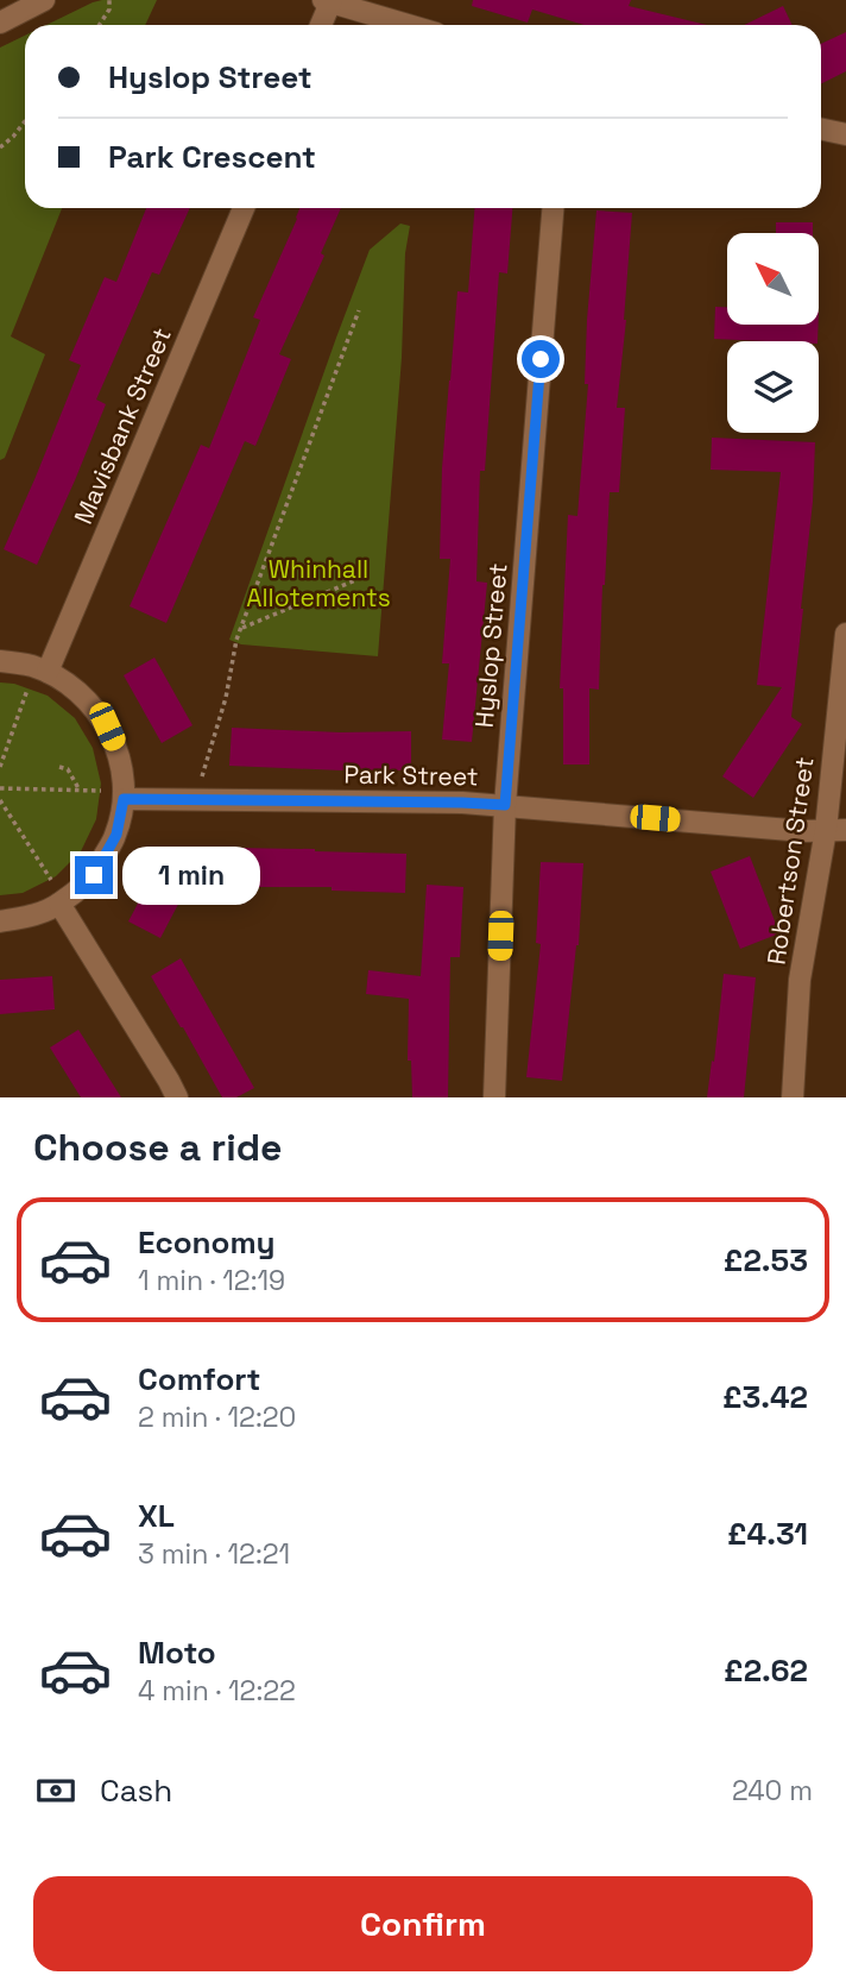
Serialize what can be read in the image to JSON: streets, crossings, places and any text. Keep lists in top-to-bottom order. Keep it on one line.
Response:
{"streets":{"street":["Mavisbank Street","Hyslop Street","Park Street","Robertson Street"]},"crossings":[["Hyslop Street","Park Street"],["Park Street","Robertson Street"]],"parks":["Whinhall Allotements"],"north":"top left","page":{"banner":["Hyslop Street","Park Crescent"],"bubble":"1 min","heading":"Choose a ride","list":[{"name":"Economy","note":"1 min · 12:19","value":"£2.53"},{"name":"Comfort","note":"2 min · 12:20","value":"£3.42"},{"name":"XL","note":"3 min · 12:21","value":"£4.31"},{"name":"Moto","note":"4 min · 12:22","value":"£2.62"}],"pay":["Cash","240 m"],"buttons":"Confirm"}}
